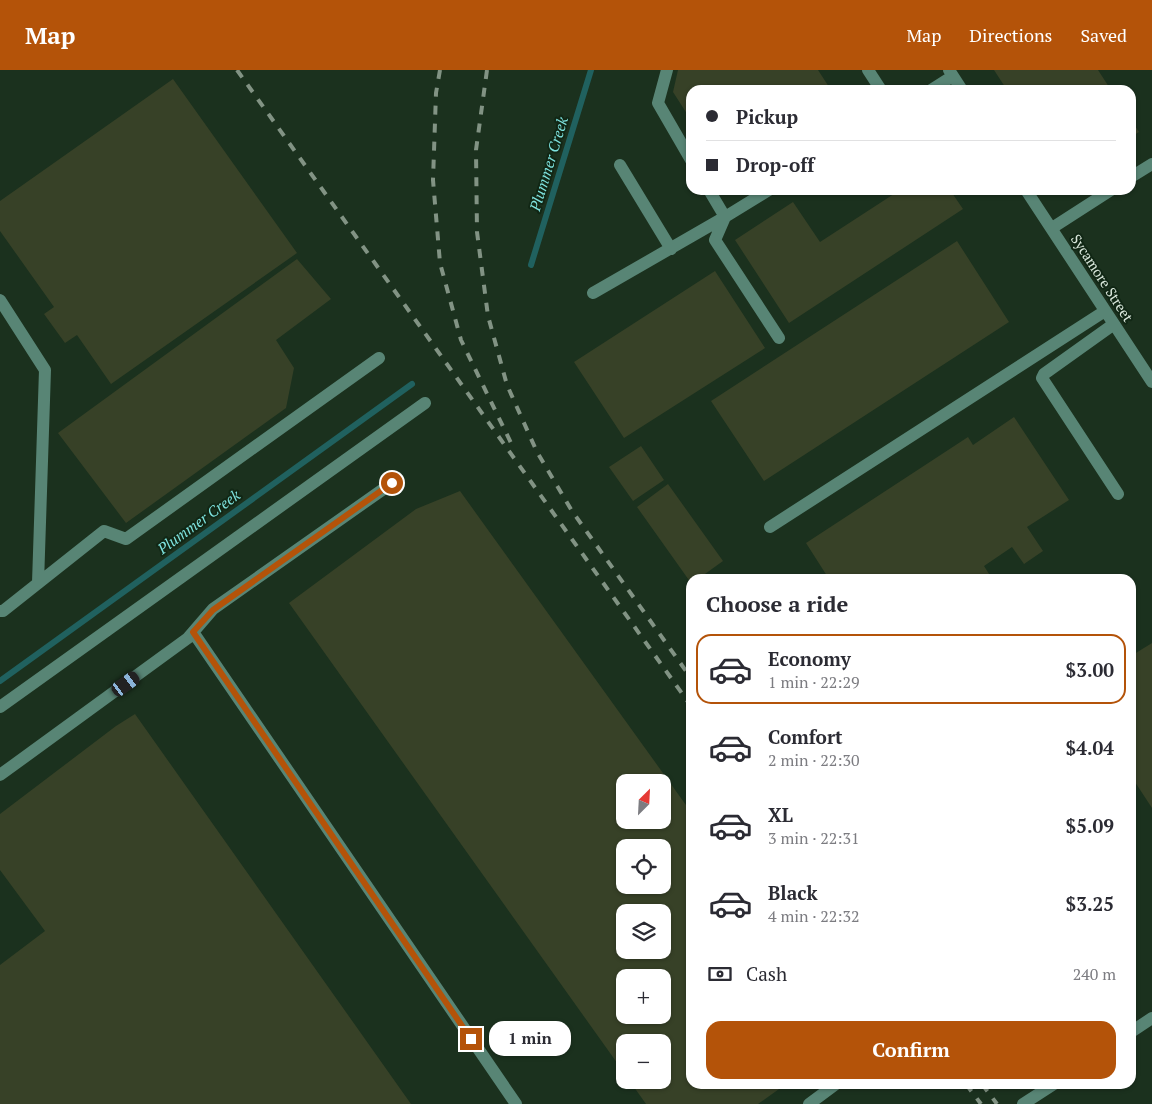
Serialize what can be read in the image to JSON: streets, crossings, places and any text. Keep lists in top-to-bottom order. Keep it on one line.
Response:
{"streets":{"street":["Sycamore Street"]},"water":["Plummer Creek"],"north":"top right","page":{"header":"Map","nav":["Map","Directions","Saved"],"banner":["Pickup","Drop-off"],"heading":"Choose a ride","list":[{"name":"Economy","note":"1 min · 22:29","value":"$3.00"},{"name":"Comfort","note":"2 min · 22:30","value":"$4.04"},{"name":"XL","note":"3 min · 22:31","value":"$5.09"},{"name":"Black","note":"4 min · 22:32","value":"$3.25"}],"map_buttons":["+","−"],"pay":["Cash","240 m"],"buttons":"Confirm","bubble":"1 min"}}
